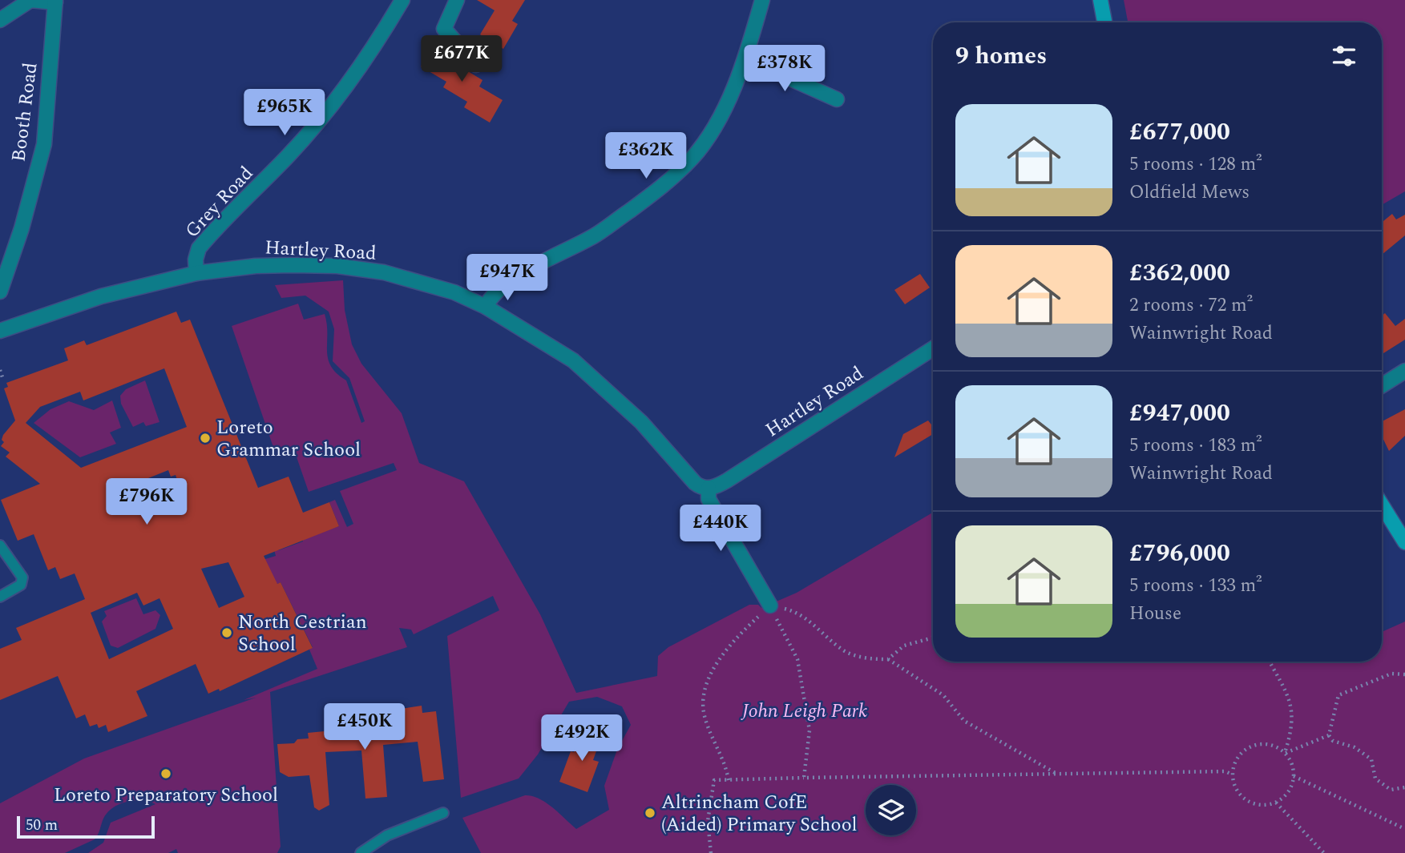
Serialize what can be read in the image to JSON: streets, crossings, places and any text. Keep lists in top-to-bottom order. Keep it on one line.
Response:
{"streets":{"street":["Booth Road","Grey Road","Hartley Road"]},"crossings":[["Grey Road","Hartley Road"]],"parks":["John Leigh Park"],"places":["Loreto Grammar School","North Cestrian School","Loreto Preparatory School","Altrincham CofE (Aided) Primary School"],"scale_bar":"50 m","page":{"heading":"9 homes","price":["£677K","£378K","£965K","£362K","£947K","£796K","£440K","£450K","£492K"],"list":[{"name":"£677,000","note":"5 rooms · 128 m² · Oldfield Mews"},{"name":"£362,000","note":"2 rooms · 72 m² · Wainwright Road"},{"name":"£947,000","note":"5 rooms · 183 m² · Wainwright Road"},{"name":"£796,000","note":"5 rooms · 133 m² · House"}],"scale":"50 m"}}
